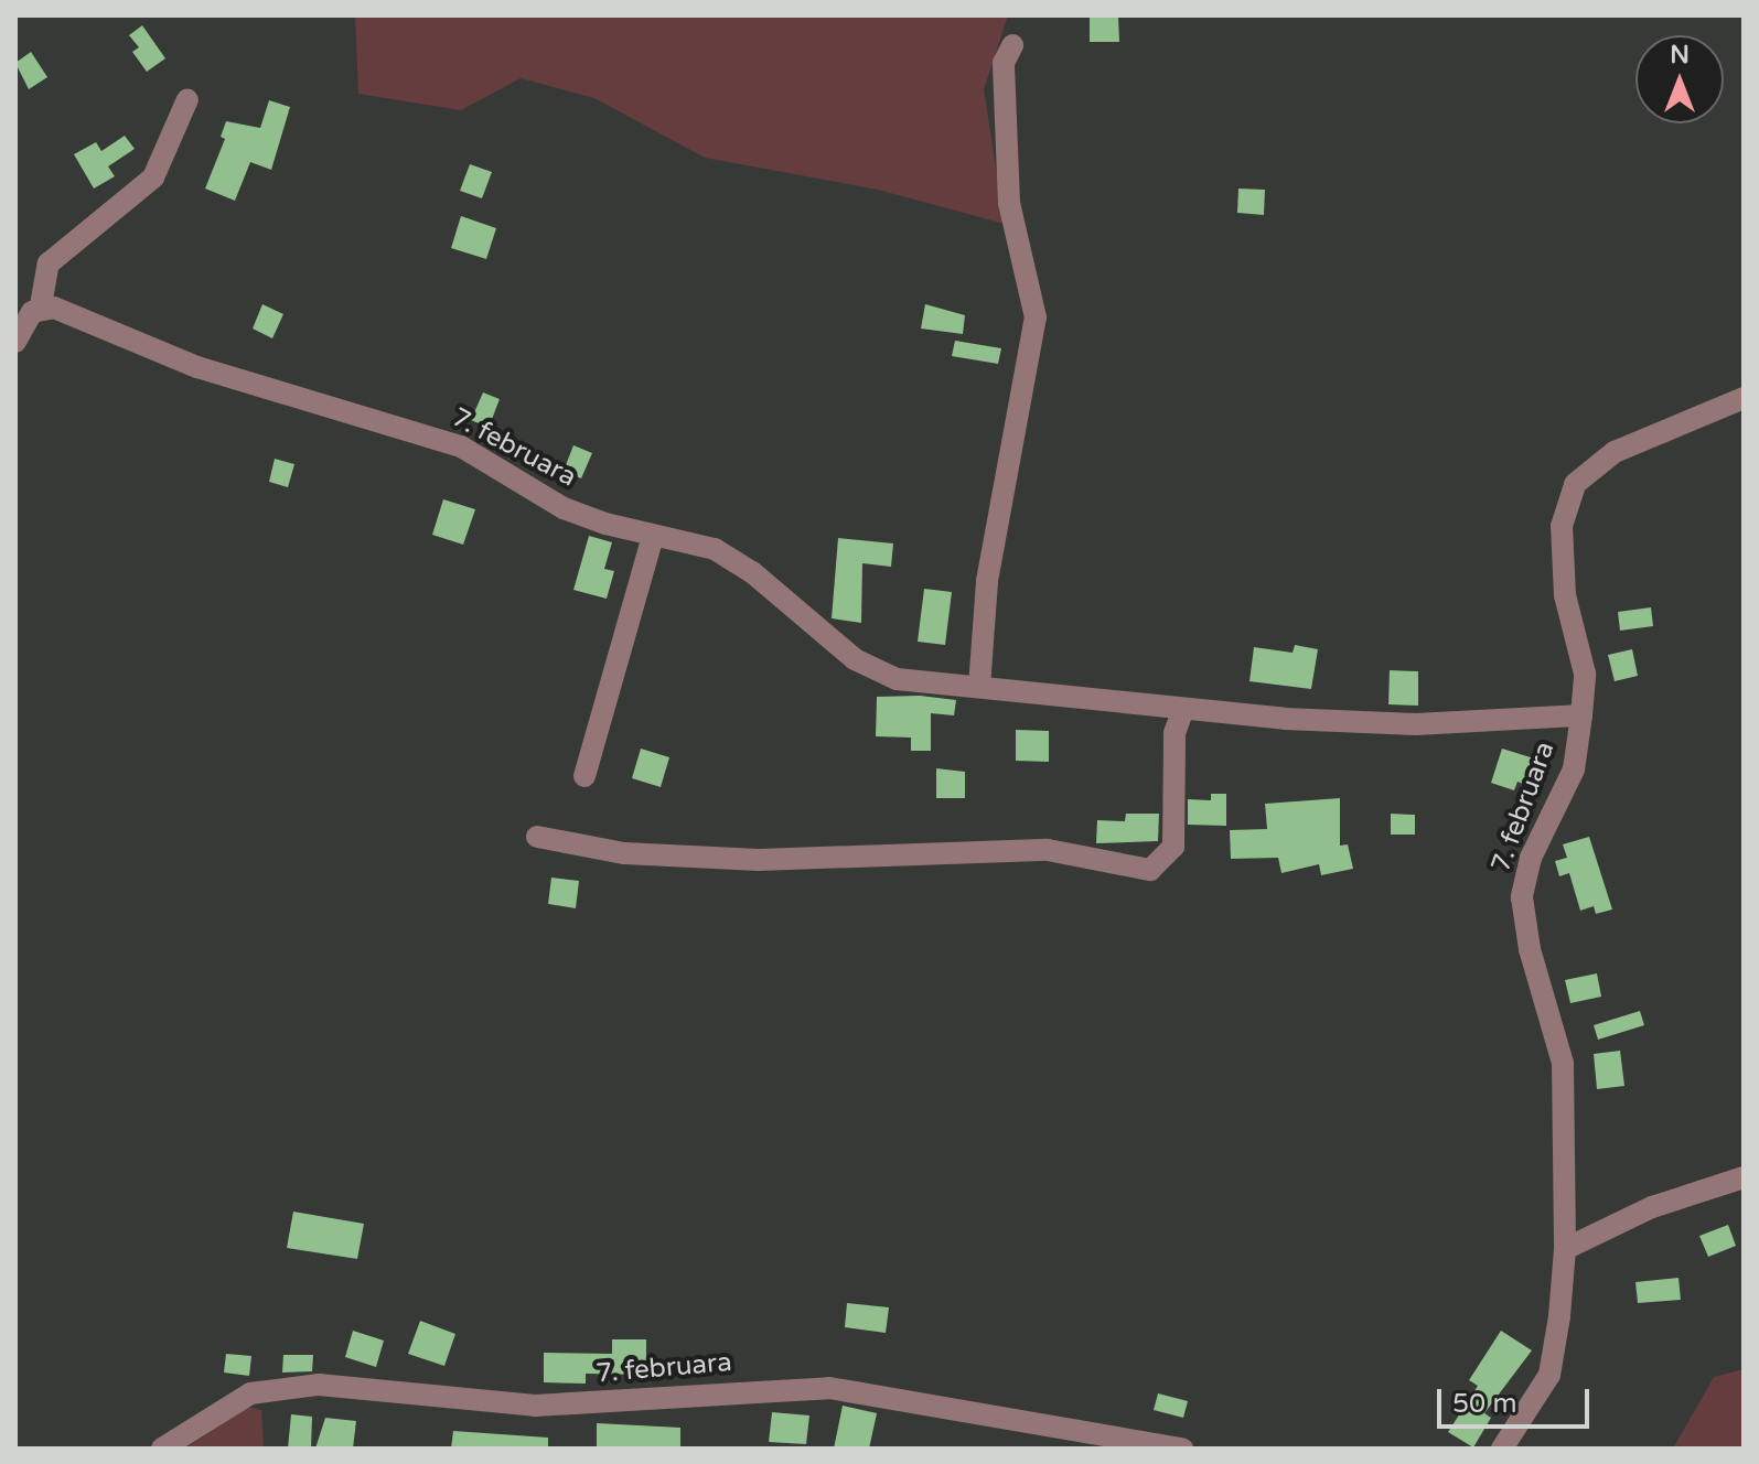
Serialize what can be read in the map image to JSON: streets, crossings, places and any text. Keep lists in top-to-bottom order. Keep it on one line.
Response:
{"streets":{"street":["7. februara"]},"scale_bar":"50 m","north":"top"}
